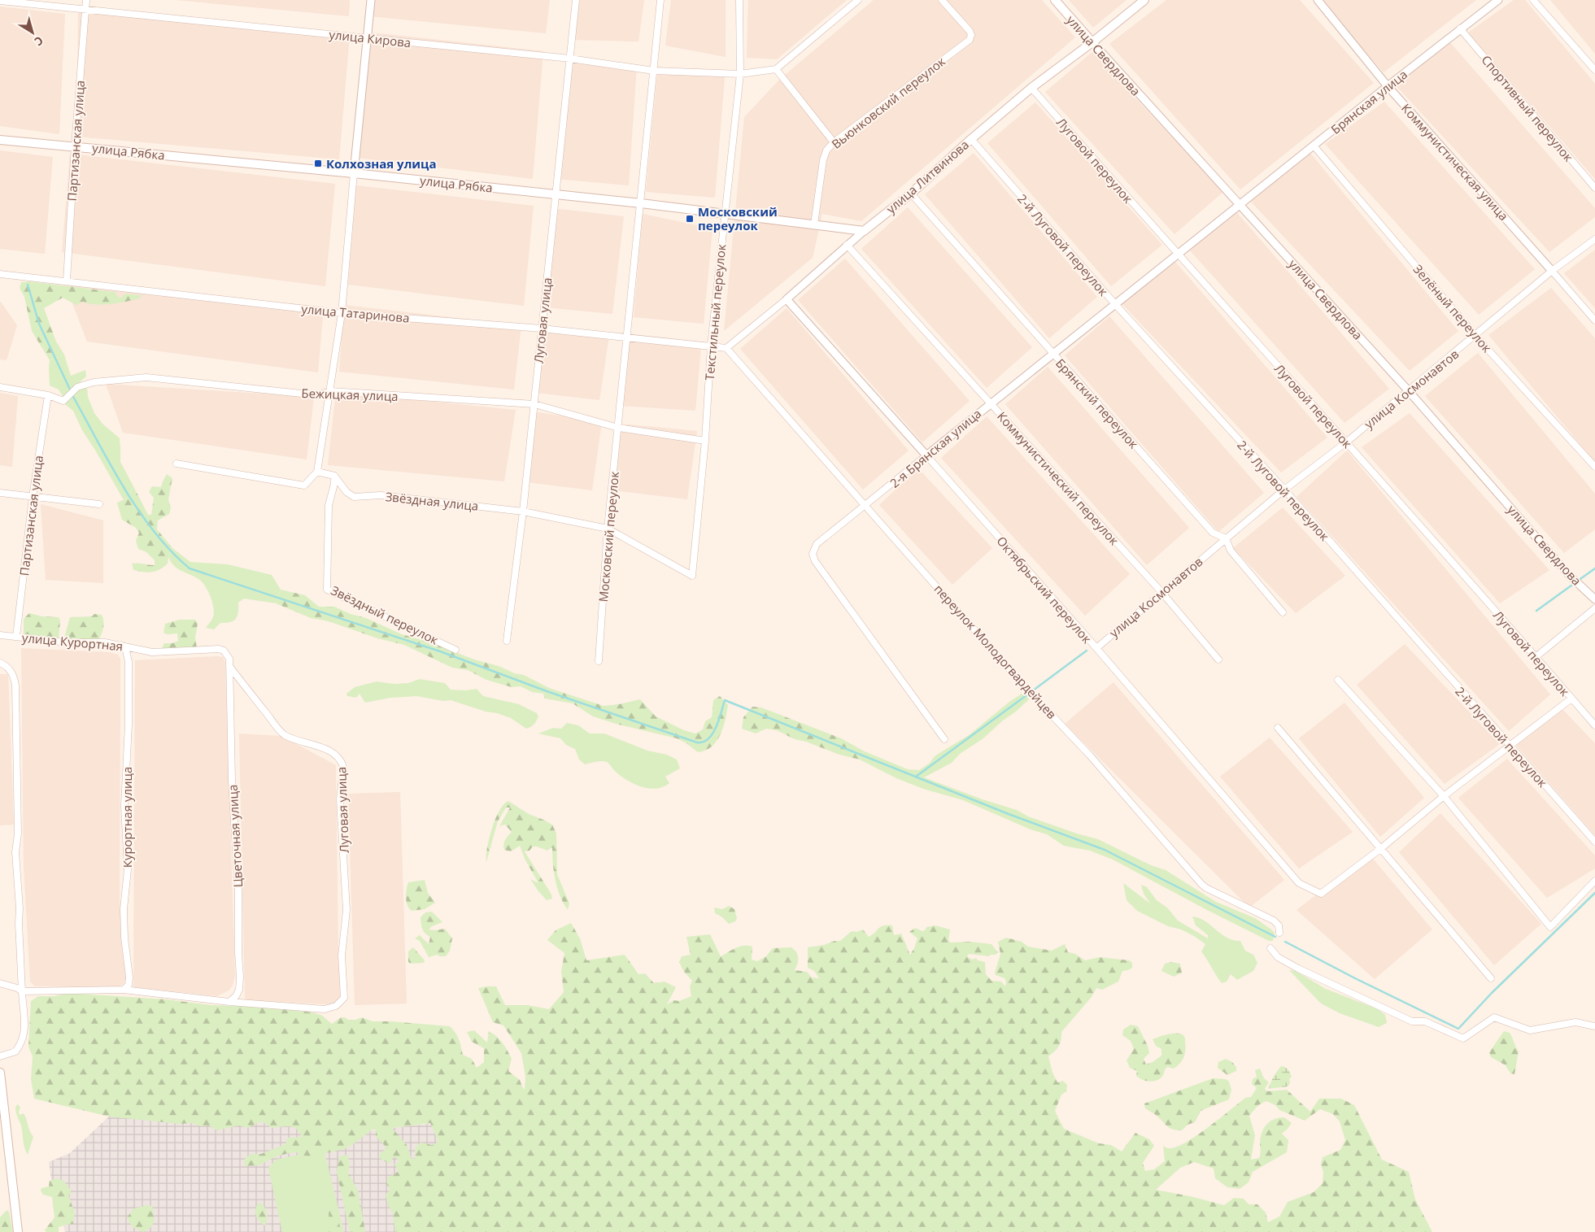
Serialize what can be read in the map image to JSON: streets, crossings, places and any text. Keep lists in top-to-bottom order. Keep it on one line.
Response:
{"streets":{"main road":["улица Свердлова","улица Рябка","улица Литвинова"],"street":["улица Кирова","Брянская улица","Вьюнковский переулок","Спортивный переулок","Партизанская улица","Луговой переулок","Коммунистическая улица","2-й Луговой переулок","Зелёный переулок","Текстильный переулок","улица Татаринова","Луговая улица","улица Космонавтов","Бежицкая улица","Брянский переулок","2-я Брянская улица","Коммунистический переулок","Звёздная улица","Московский переулок","Октябрьский переулок","Звёздный переулок","улица Курортная","переулок Молодогвардейцев","Курортная улица","Цветочная улица"]},"crossings":[["улица Кирова","Партизанская улица"],["улица Кирова","Текстильный переулок"],["улица Кирова","Луговая улица"],["улица Кирова","Московский переулок"],["улица Свердлова","Брянская улица"],["улица Свердлова","улица Литвинова"],["улица Свердлова","улица Космонавтов"],["улица Свердлова","2-я Брянская улица"],["Брянская улица","Спортивный переулок"],["Брянская улица","Коммунистическая улица"],["Брянская улица","Зелёный переулок"],["Брянская улица","2-я Брянская улица"],["Вьюнковский переулок","улица Рябка"],["Партизанская улица","улица Рябка"],["Партизанская улица","улица Татаринова"],["Партизанская улица","Бежицкая улица"],["Партизанская улица","улица Курортная"],["улица Рябка","улица Литвинова"],["улица Рябка","Текстильный переулок"],["улица Рябка","Луговая улица"],["улица Рябка","Московский переулок"],["Луговой переулок","улица Литвинова"],["Луговой переулок","улица Космонавтов"],["Луговой переулок","2-я Брянская улица"],["Коммунистическая улица","улица Космонавтов"],["улица Литвинова","2-й Луговой переулок"],["улица Литвинова","Брянский переулок"],["улица Литвинова","Коммунистический переулок"],["улица Литвинова","Октябрьский переулок"],["улица Литвинова","переулок Молодогвардейцев"],["2-й Луговой переулок","улица Космонавтов"],["2-й Луговой переулок","2-я Брянская улица"],["Зелёный переулок","улица Космонавтов"],["Текстильный переулок","улица Татаринова"],["Текстильный переулок","Бежицкая улица"],["Текстильный переулок","Звёздная улица"],["улица Татаринова","Луговая улица"],["улица Татаринова","Московский переулок"],["Луговая улица","Бежицкая улица"],["Луговая улица","Звёздная улица"],["Луговая улица","улица Курортная"],["Луговая улица","Цветочная улица"],["улица Космонавтов","Брянский переулок"],["улица Космонавтов","Коммунистический переулок"],["улица Космонавтов","Октябрьский переулок"],["Бежицкая улица","Московский переулок"],["Брянский переулок","2-я Брянская улица"],["2-я Брянская улица","Коммунистический переулок"],["2-я Брянская улица","Октябрьский переулок"],["2-я Брянская улица","переулок Молодогвардейцев"],["Звёздная улица","Московский переулок"],["Звёздная улица","Звёздный переулок"],["улица Курортная","Курортная улица"],["улица Курортная","Цветочная улица"]],"places":{"transit":["Колхозная улица","Московский переулок"]},"north":"bottom right"}
